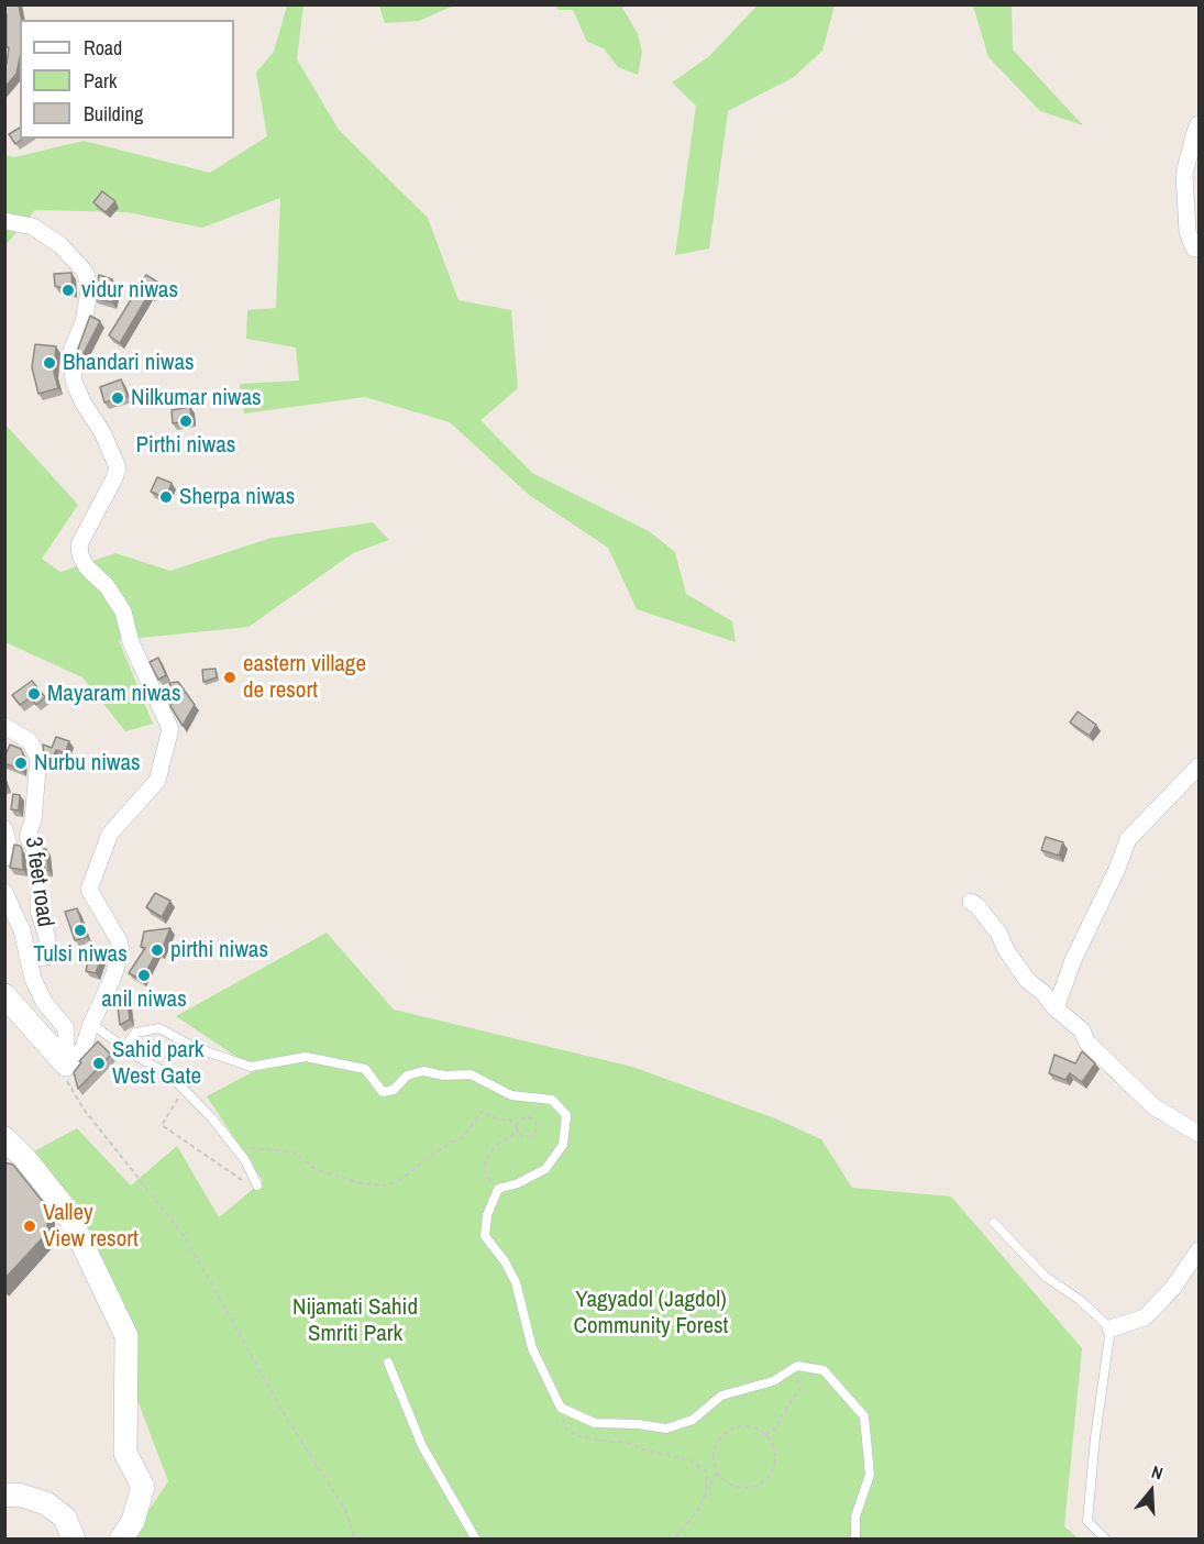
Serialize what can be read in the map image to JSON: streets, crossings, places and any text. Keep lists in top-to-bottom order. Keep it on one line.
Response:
{"streets":{"street":["3 feet road"]},"parks":["Yagyadol (Jagdol) Community Forest","Nijamati Sahid Smriti Park"],"places":["vidur niwas","Bhandari niwas","Nilkumar niwas","Pirthi niwas","Sherpa niwas","eastern village de resort","Mayaram niwas","Nurbu niwas","Tulsi niwas","pirthi niwas","anil niwas","Sahid park West Gate","Valley View resort"],"legend":["Road","Park","Building"],"north":"top"}
